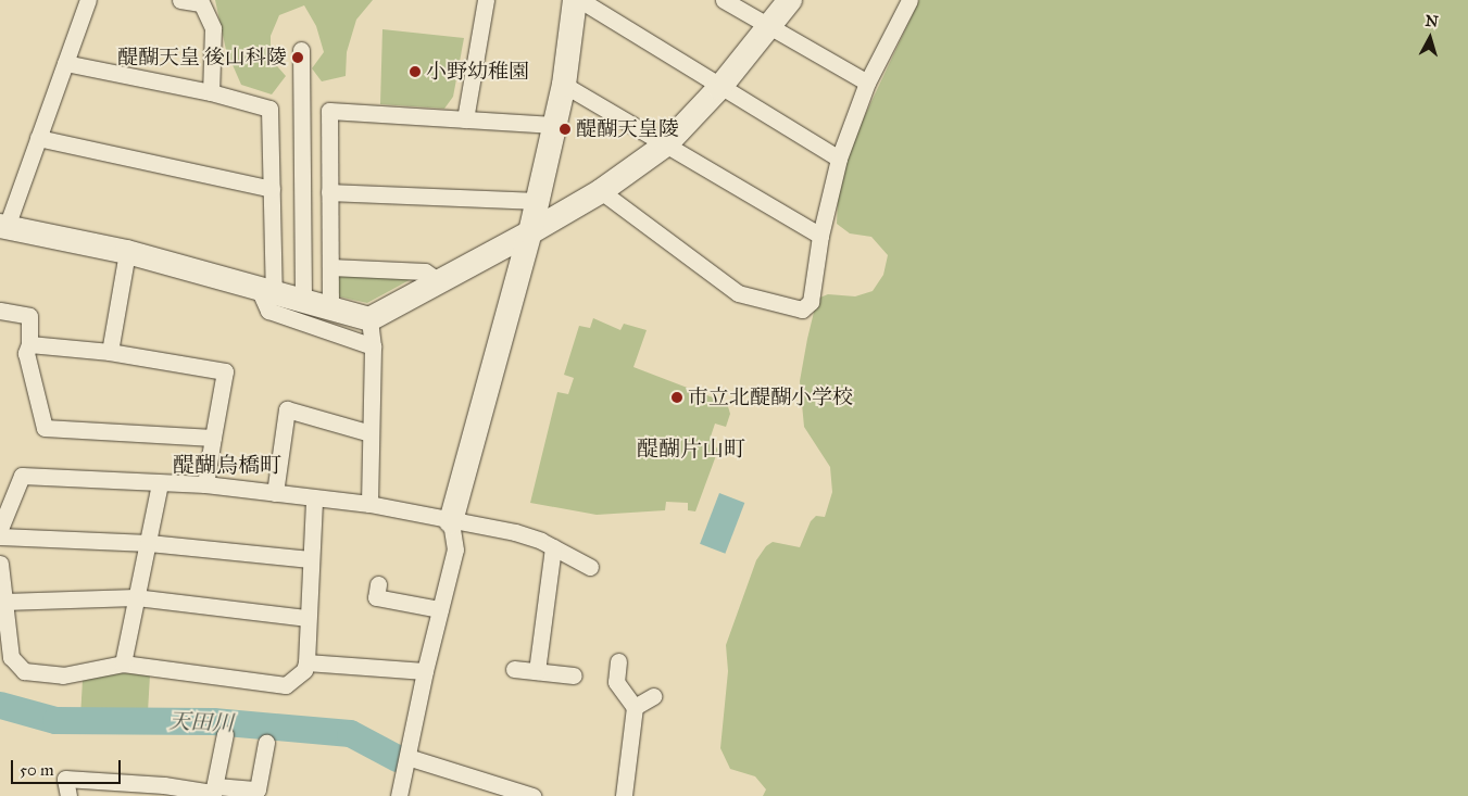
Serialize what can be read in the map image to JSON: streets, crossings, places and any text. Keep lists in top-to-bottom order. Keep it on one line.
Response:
{"districts":["醍醐片山町","醍醐烏橋町"],"water":["天田川"],"places":["醍醐天皇 後山科陵","小野幼稚園","醍醐天皇陵","市立北醍醐小学校"],"scale_bar":"50 m","north":"top"}
